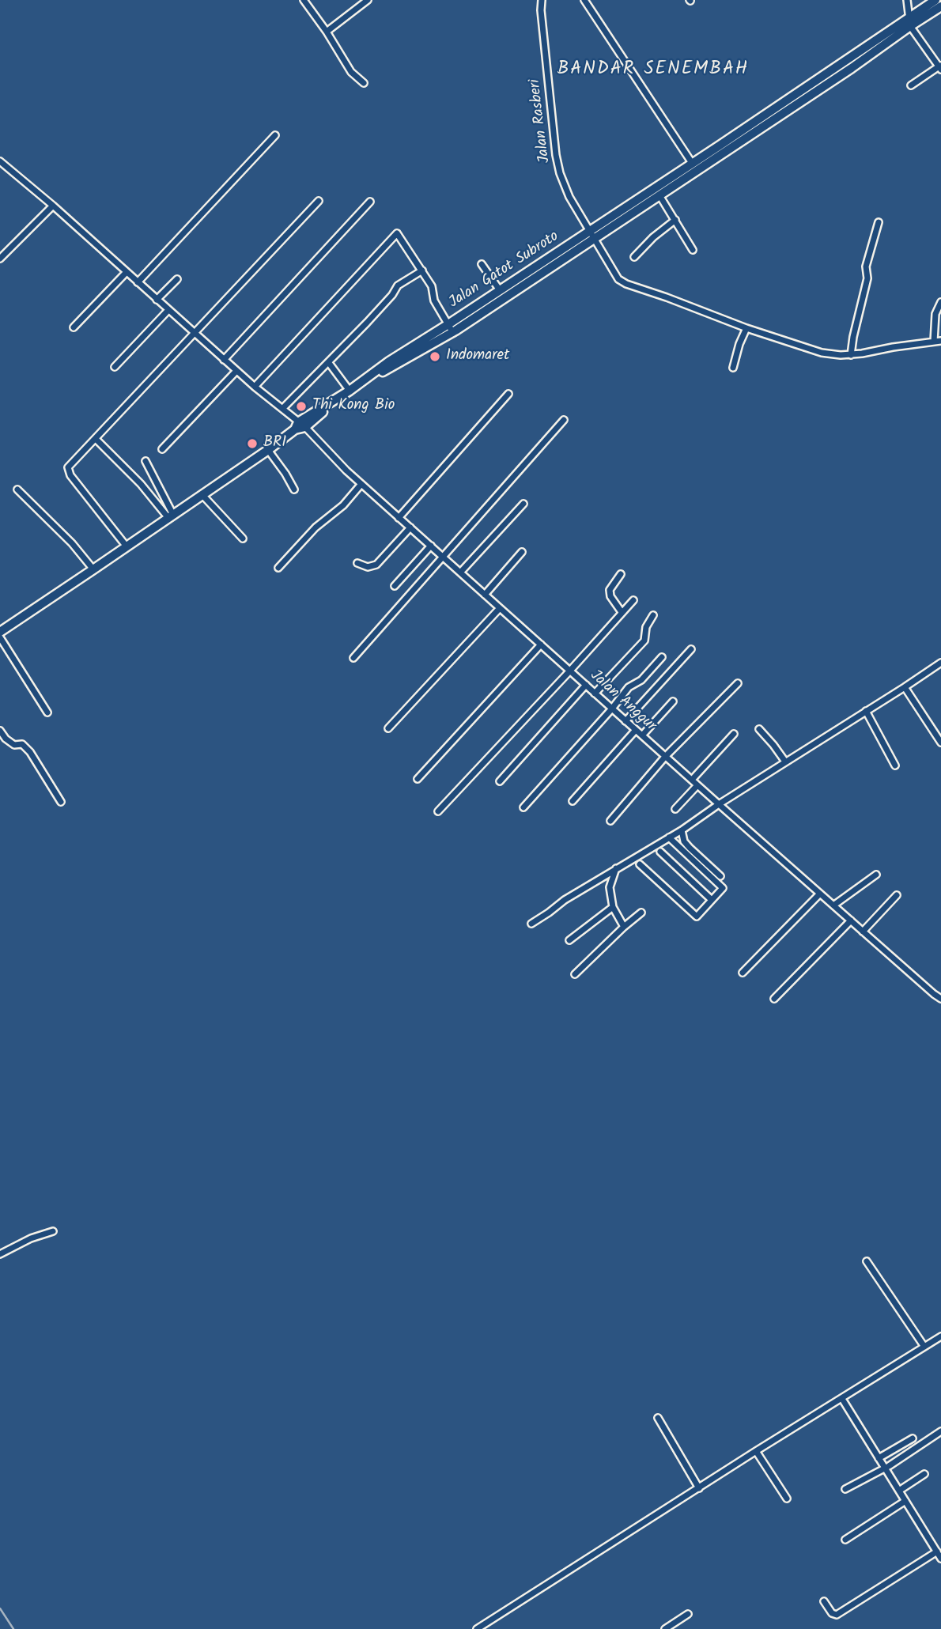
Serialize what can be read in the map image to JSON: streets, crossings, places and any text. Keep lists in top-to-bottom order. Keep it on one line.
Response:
{"streets":{"main road":["Jalan Gatot Subroto"],"street":["Jalan Rasberi","Jalan Anggur"]},"crossings":[["Jalan Rasberi","Jalan Gatot Subroto"],["Jalan Gatot Subroto","Jalan Anggur"]],"districts":["BANDAR SENEMBAH"],"places":["Indomaret","Thi Kong Bio","BRI"]}
